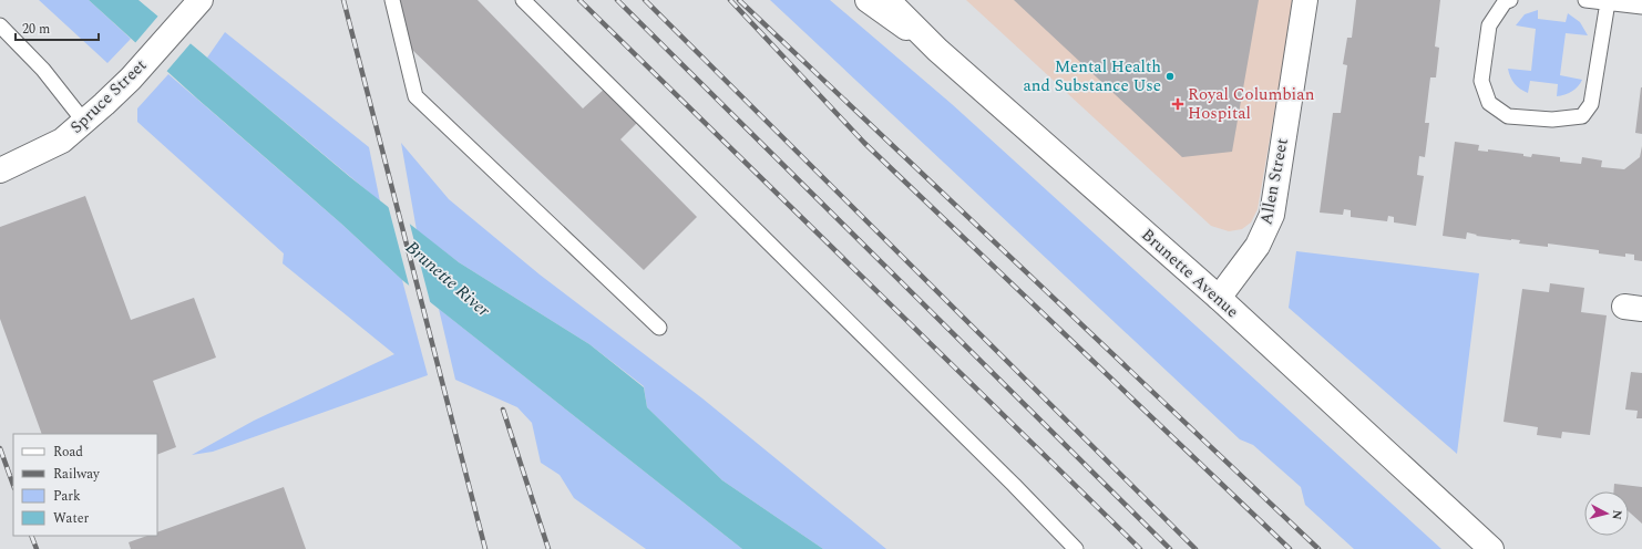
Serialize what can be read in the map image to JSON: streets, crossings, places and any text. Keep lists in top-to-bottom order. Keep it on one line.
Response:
{"streets":{"main road":["Spruce Street","Allen Street","Brunette Avenue"]},"crossings":[["Allen Street","Brunette Avenue"]],"water":["Brunette River"],"places":{"other":["Mental Health and Substance Use"],"health":["Royal Columbian Hospital"]},"legend":["Road","Railway","Park","Water"],"scale_bar":"20 m","north":"right"}
